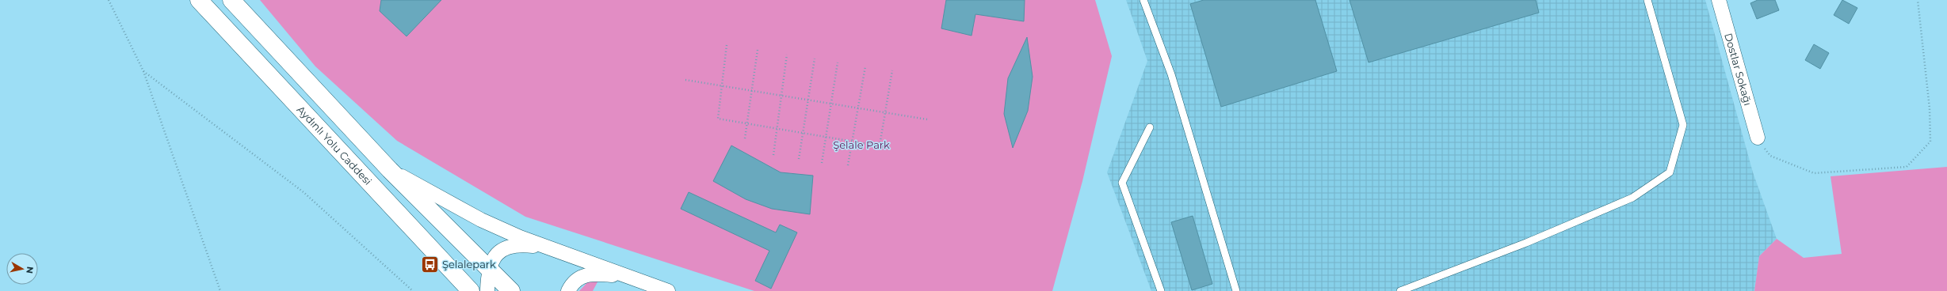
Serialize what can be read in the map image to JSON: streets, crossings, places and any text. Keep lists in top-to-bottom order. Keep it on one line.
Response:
{"streets":{"main road":["Aydınlı Yolu Caddesi"],"street":["Dostlar Sokağı"]},"parks":["Şelale Park"],"places":{"bus stop":["Şelalepark"]},"north":"right"}
